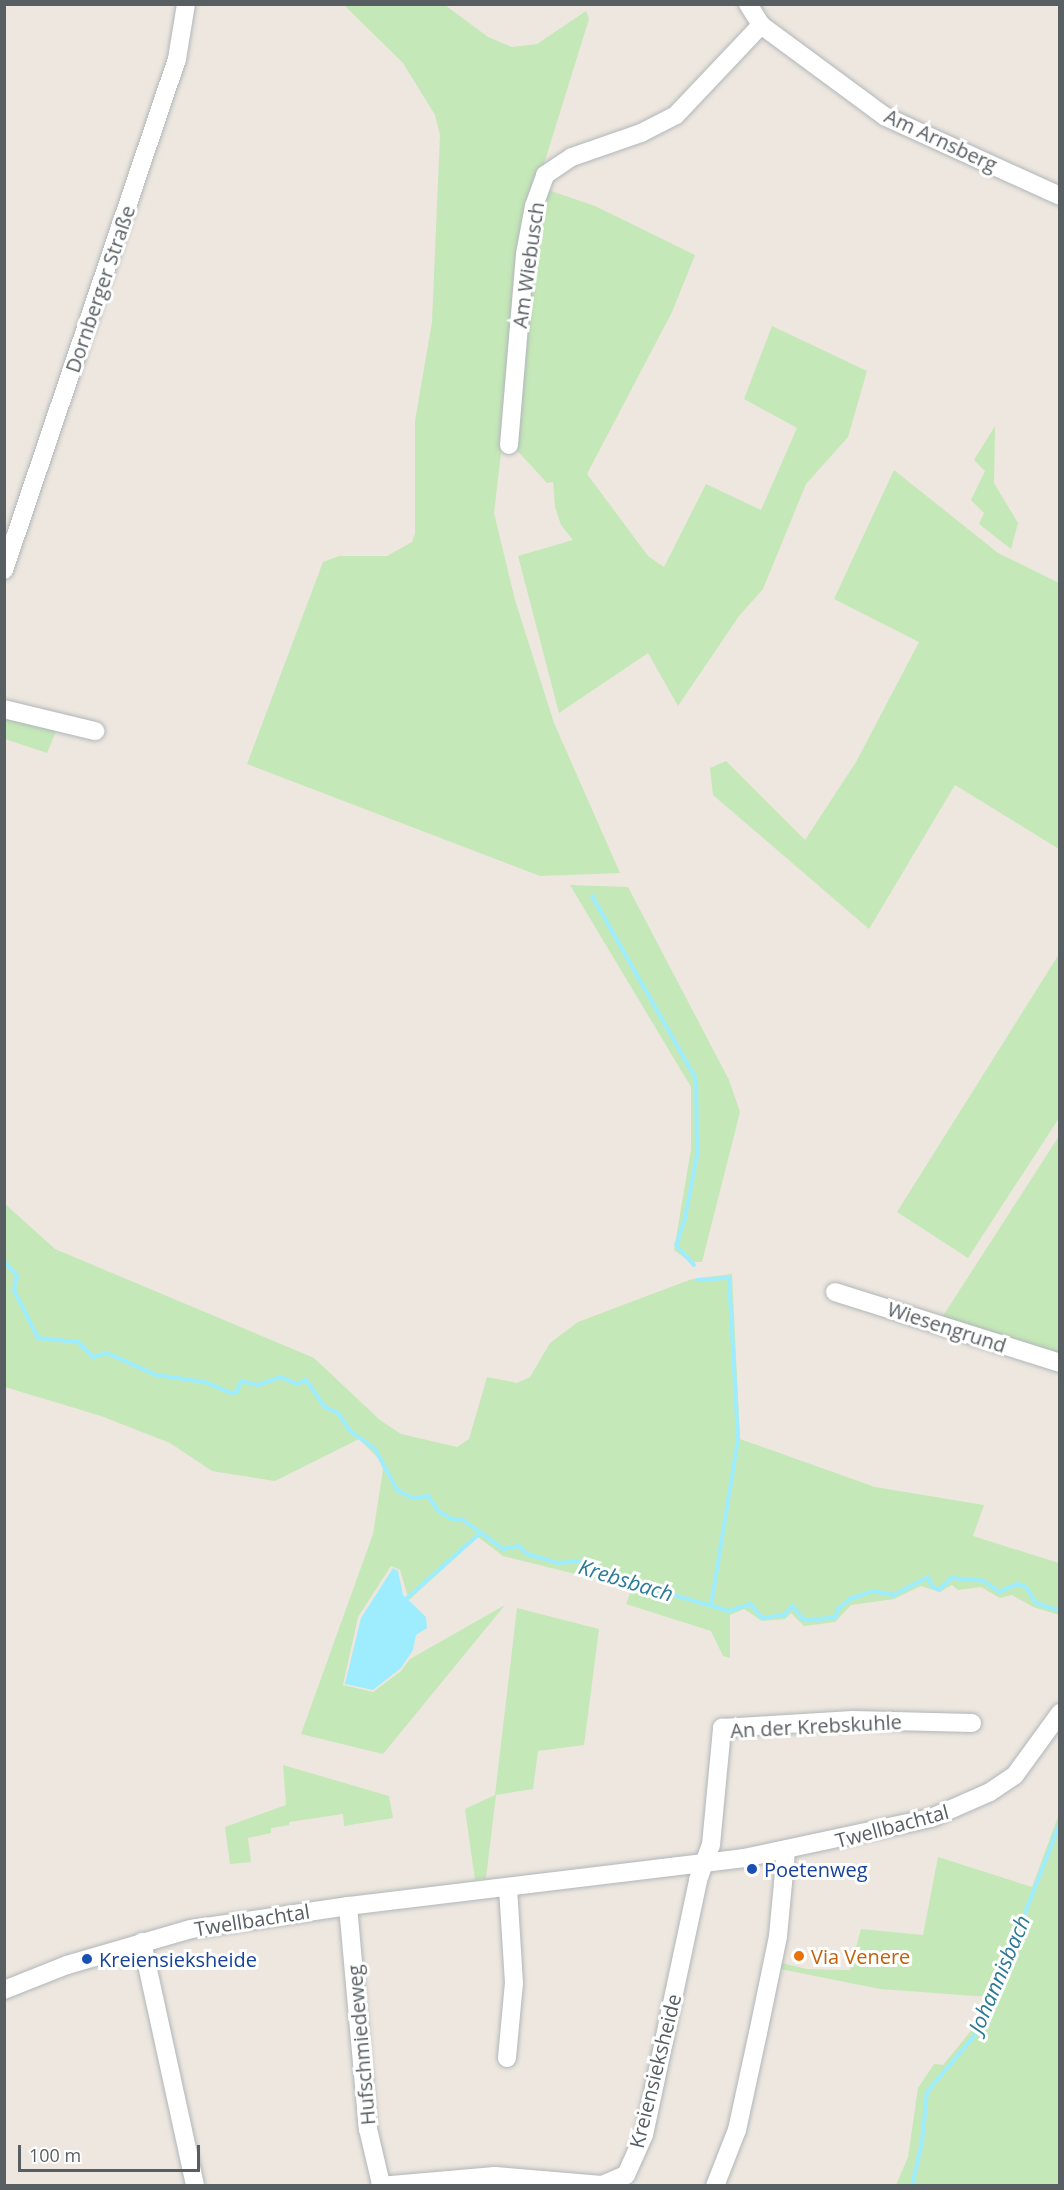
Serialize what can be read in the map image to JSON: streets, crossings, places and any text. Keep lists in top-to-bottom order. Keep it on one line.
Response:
{"streets":{"street":["Am Arnsberg","Am Wiebusch","Dornberger Straße","Wiesengrund","An der Krebskuhle","Twellbachtal","Hufschmiedeweg","Kreiensieksheide"]},"crossings":[["Am Arnsberg","Am Wiebusch"],["An der Krebskuhle","Twellbachtal"],["An der Krebskuhle","Kreiensieksheide"],["Twellbachtal","Hufschmiedeweg"],["Twellbachtal","Kreiensieksheide"],["Hufschmiedeweg","Kreiensieksheide"]],"water":["Krebsbach","Johannisbach"],"places":["Poetenweg","Via Venere","Kreiensieksheide"],"scale_bar":"100 m"}
